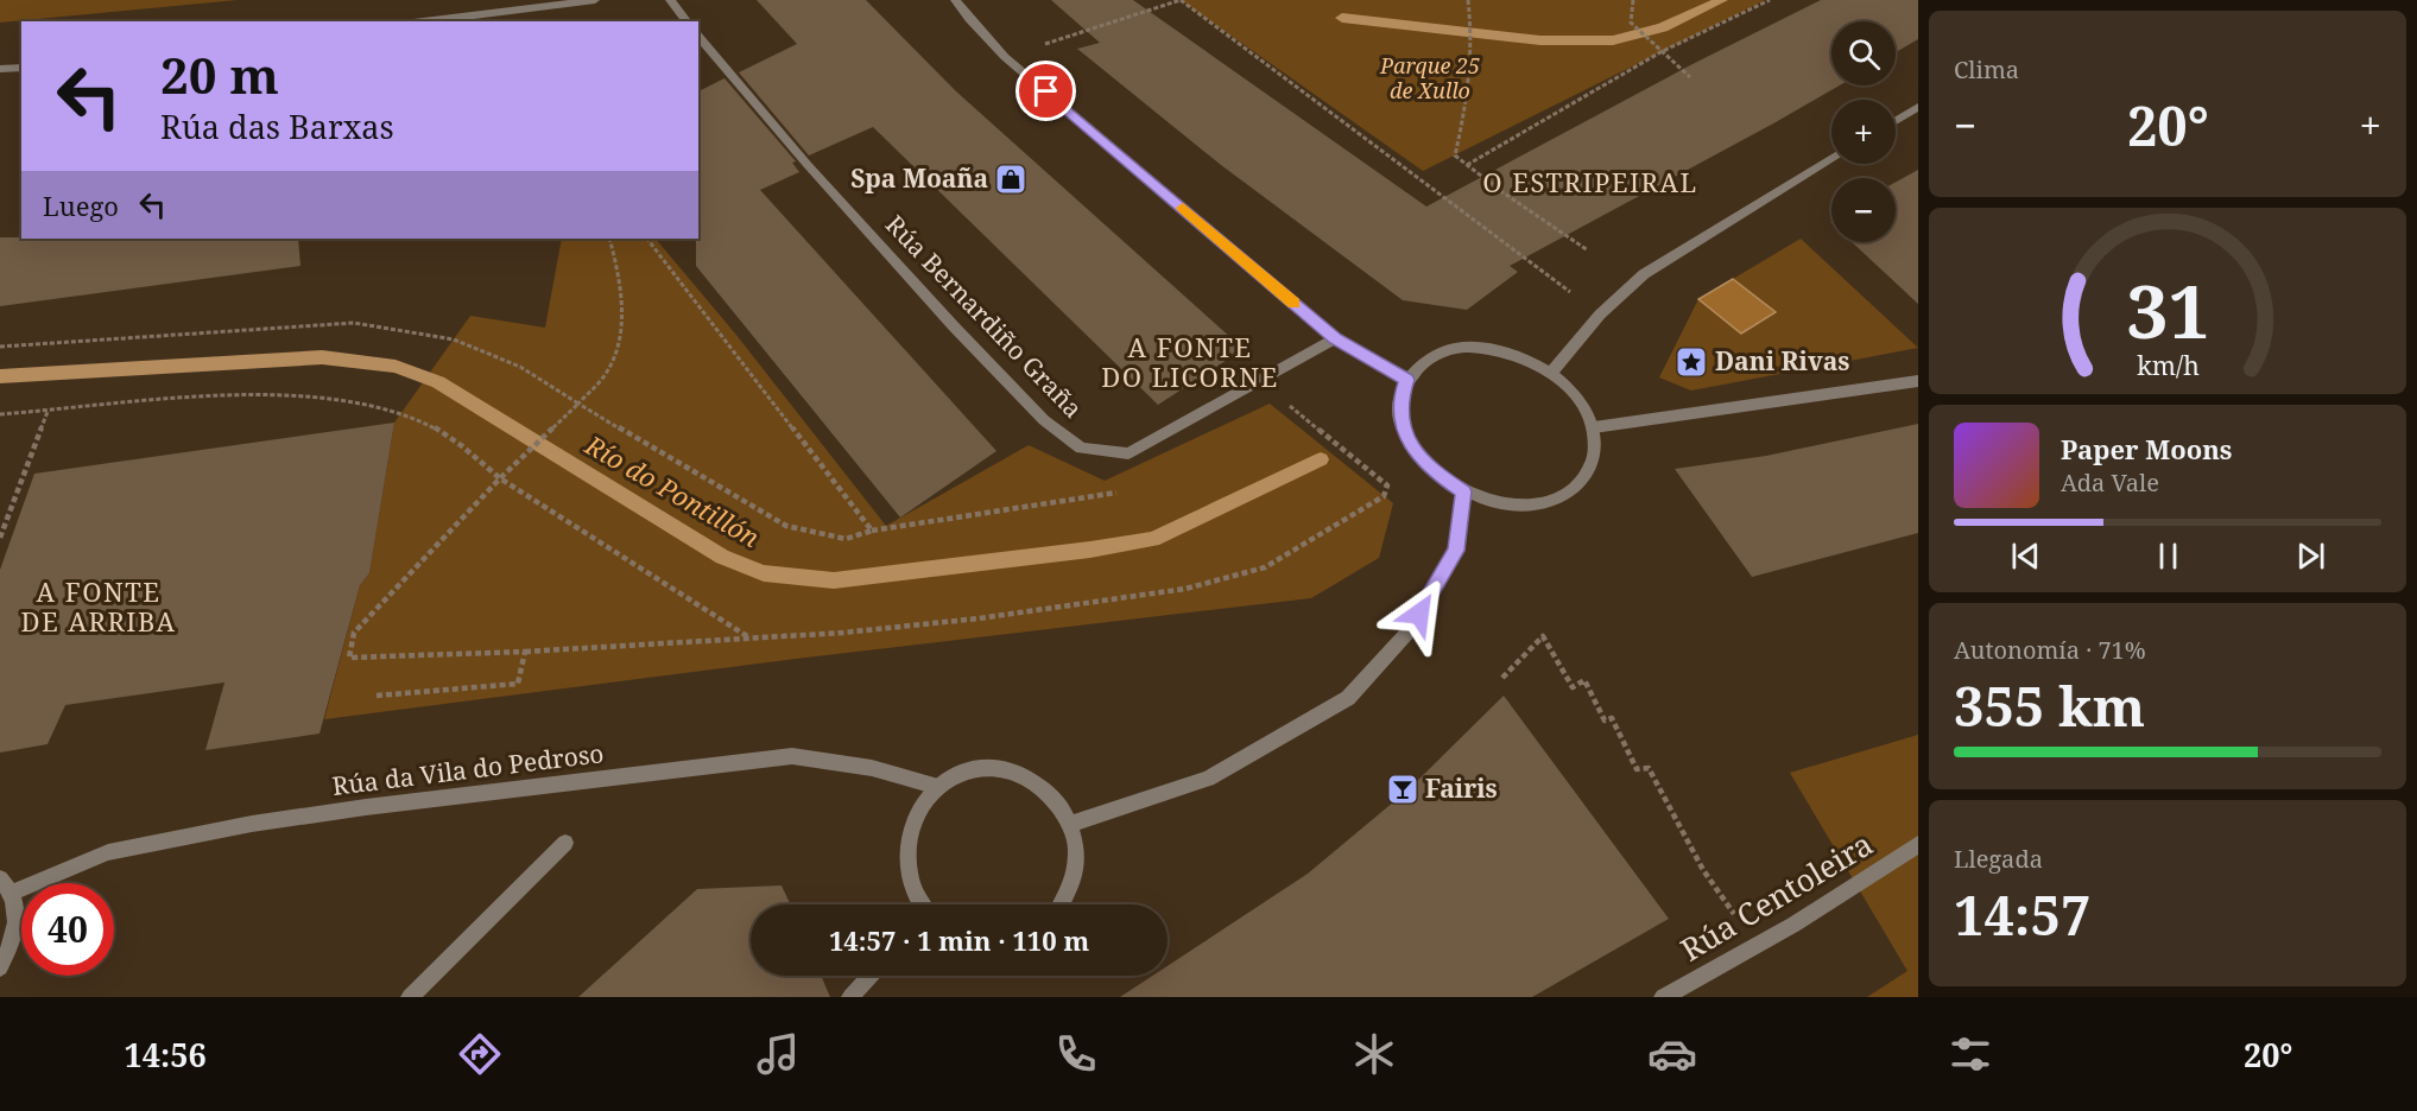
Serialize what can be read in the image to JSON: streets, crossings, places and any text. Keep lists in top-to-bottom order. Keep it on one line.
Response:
{"streets":{"street":["Rúa Bernardiño Graña","Rúa da Vila do Pedroso","Rúa Centoleira"]},"districts":["O ESTRIPEIRAL","A FONTE DO LICORNE","A FONTE DE ARRIBA"],"water":["Río do Pontillón"],"parks":["Parque 25 de Xullo"],"places":{"shop":["Spa Moaña"],"place":["Dani Rivas"],"bar":["Fairis"]},"page":{"tile":["Clima",["Autonomía · 71%","355 km"],["Llegada","14:57"]],"map_buttons":["+","−"],"turn":["20 m","Rúa das Barxas"],"heat":["−","20°","+"],"then":"Luego","song":["Paper Moons","Ada Vale"],"limit":"40","trip":"14:57 · 1 min · 110 m","tabs":["14:56","20°"],"gauge":["31","km/h"]}}
